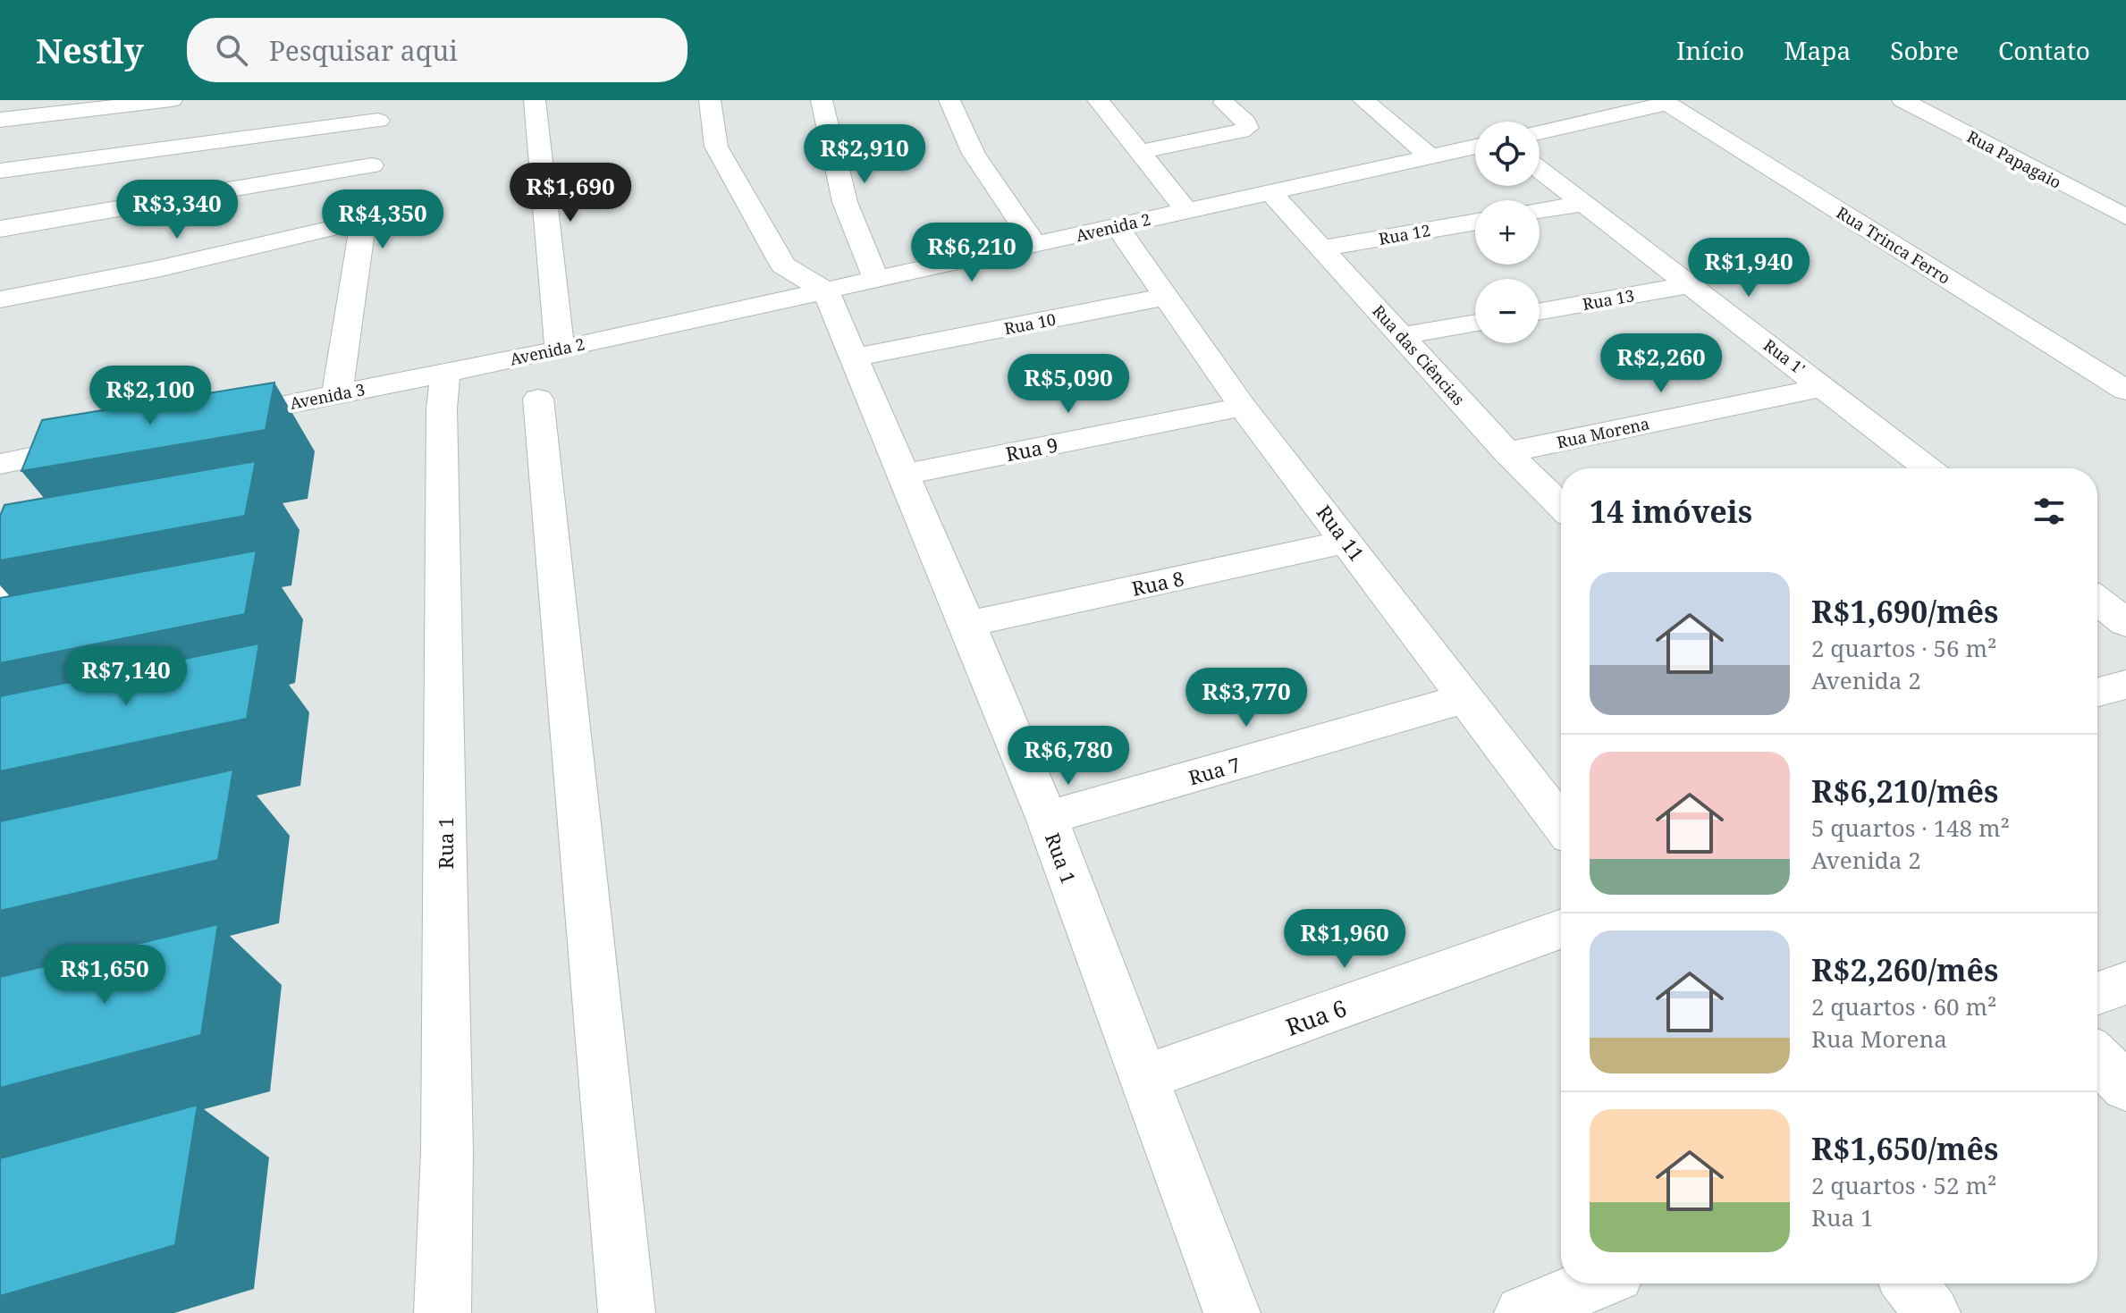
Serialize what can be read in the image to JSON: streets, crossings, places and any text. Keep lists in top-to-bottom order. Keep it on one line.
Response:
{"streets":{"street":["Rua Papagaio","Avenida 2","Rua 12","Rua Trinca Ferro","Rua 13","Rua 10","Rua das Ciências","Rua 1'","Avenida 3","Rua Morena","Rua 9","Rua 11","Rua 8","Rua 7","Rua 1","Rua 6"]},"crossings":[["Avenida 2","Rua das Ciências"],["Avenida 2","Avenida 3"],["Avenida 2","Rua 11"],["Avenida 2","Rua 1"],["Rua 12","Rua das Ciências"],["Rua 13","Rua 1'"],["Rua 10","Rua 11"],["Rua 10","Rua 1"],["Rua das Ciências","Rua Morena"],["Rua 1'","Rua Morena"],["Avenida 3","Rua 1"],["Rua 9","Rua 11"],["Rua 9","Rua 1"],["Rua 11","Rua 8"],["Rua 11","Rua 7"],["Rua 8","Rua 1"],["Rua 7","Rua 1"],["Rua 1","Rua 6"]],"page":{"header":"Nestly","search":"Pesquisar aqui","nav":["Início","Mapa","Sobre","Contato"],"map_buttons":["+","−"],"price":["R$2,910","R$1,690","R$3,340","R$4,350","R$6,210","R$1,940","R$2,260","R$5,090","R$2,100","R$7,140","R$3,770","R$6,780","R$1,960","R$1,650"],"heading":"14 imóveis","list":[{"name":"R$1,690/mês","note":"2 quartos · 56 m² · Avenida 2"},{"name":"R$6,210/mês","note":"5 quartos · 148 m² · Avenida 2"},{"name":"R$2,260/mês","note":"2 quartos · 60 m² · Rua Morena"},{"name":"R$1,650/mês","note":"2 quartos · 52 m² · Rua 1"}]}}
